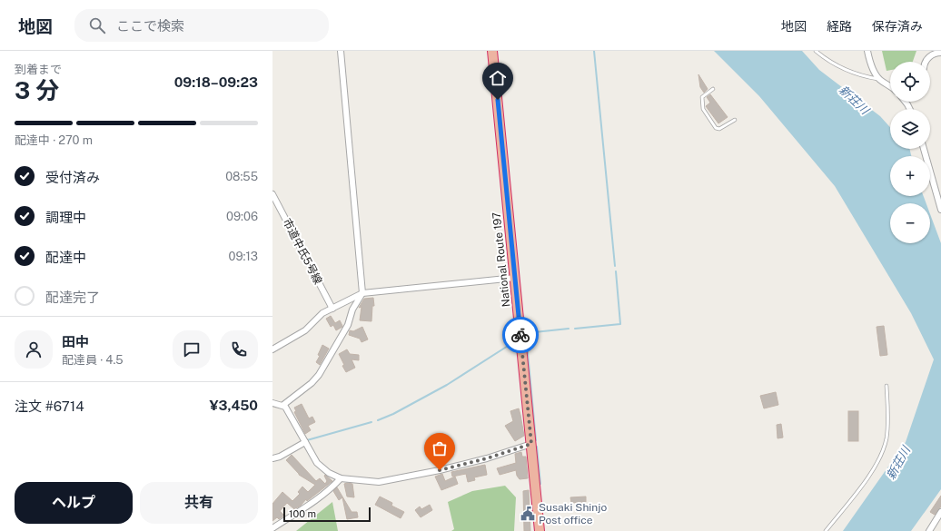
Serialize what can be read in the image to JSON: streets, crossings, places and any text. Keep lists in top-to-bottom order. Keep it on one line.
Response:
{"streets":{"highway":["National Route 197"],"street":["市道中氏5号線"]},"water":["新荘川"],"places":{"public building":["Susaki Shinjo Post office"]},"scale_bar":"100 m","page":{"header":"地図","search":"ここで検索","nav":["地図","経路","保存済み"],"heading":["3 分","到着まで","09:18–09:23"],"panel":["田中","配達員 · 4.5","注文 #6714","¥3,450"],"map_buttons":["+","−"],"bar":"配達中 · 270 m","list":[["受付済み","08:55"],["調理中","09:06"],["配達中","09:13"],"配達完了"],"buttons":["ヘルプ","共有"],"scale":"100 m"}}
